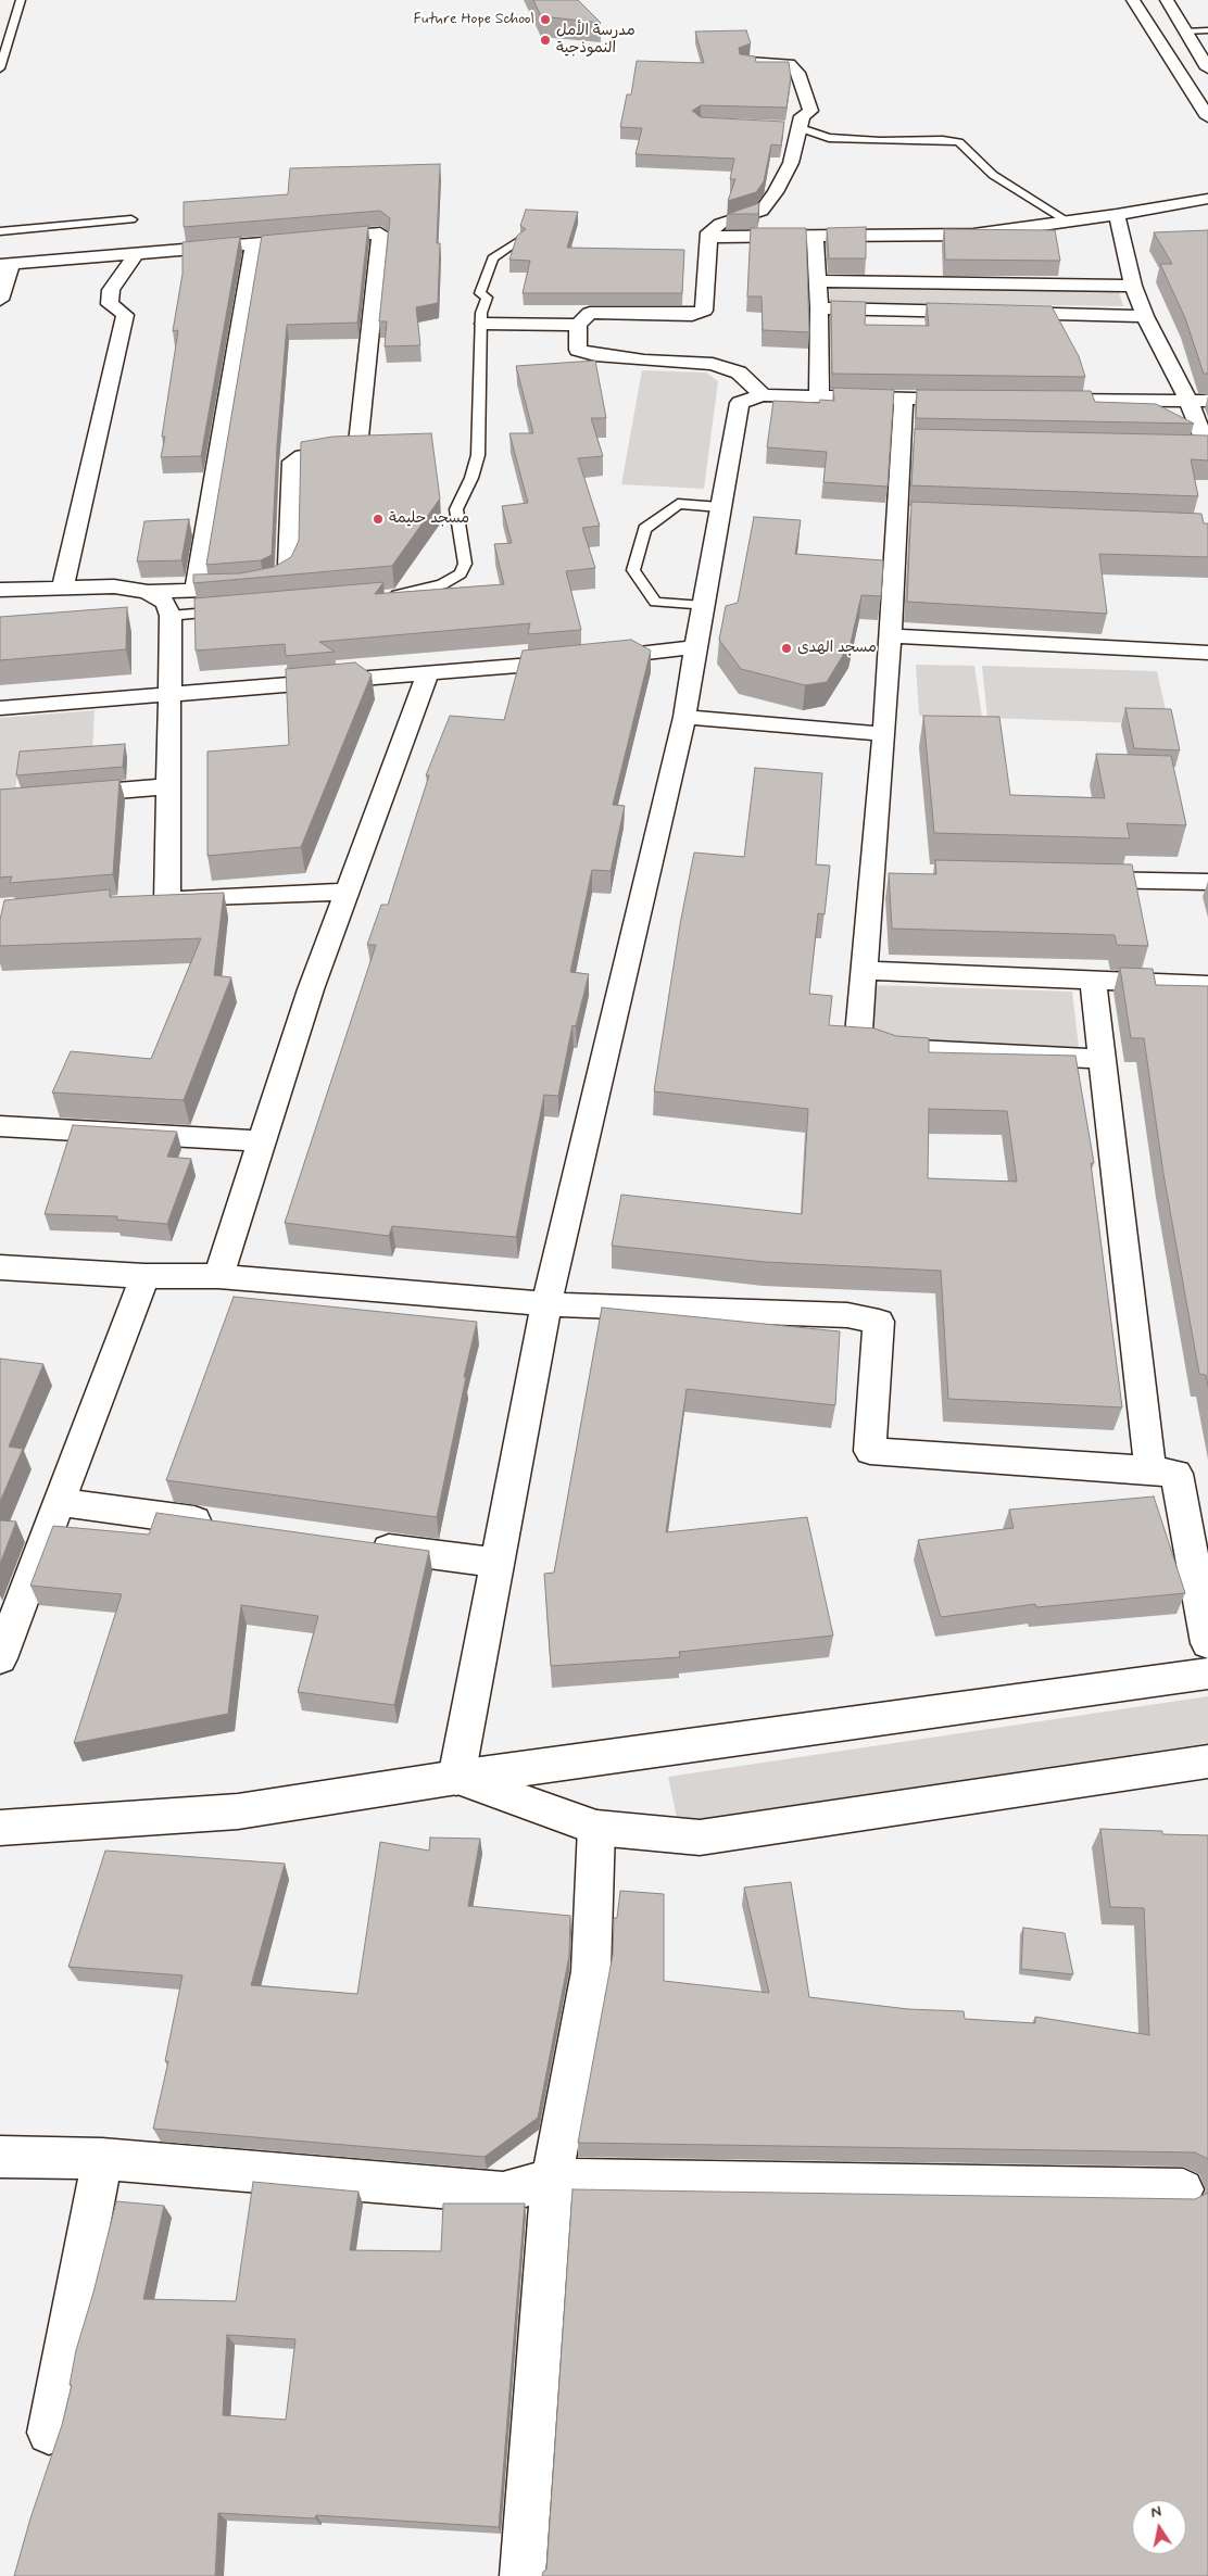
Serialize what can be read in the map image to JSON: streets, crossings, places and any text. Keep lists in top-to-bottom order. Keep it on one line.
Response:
{"places":["Future Hope School","مدرسة الأمل النموذجية","مسجد حليمة","مسجد الهدى"],"north":"top"}
